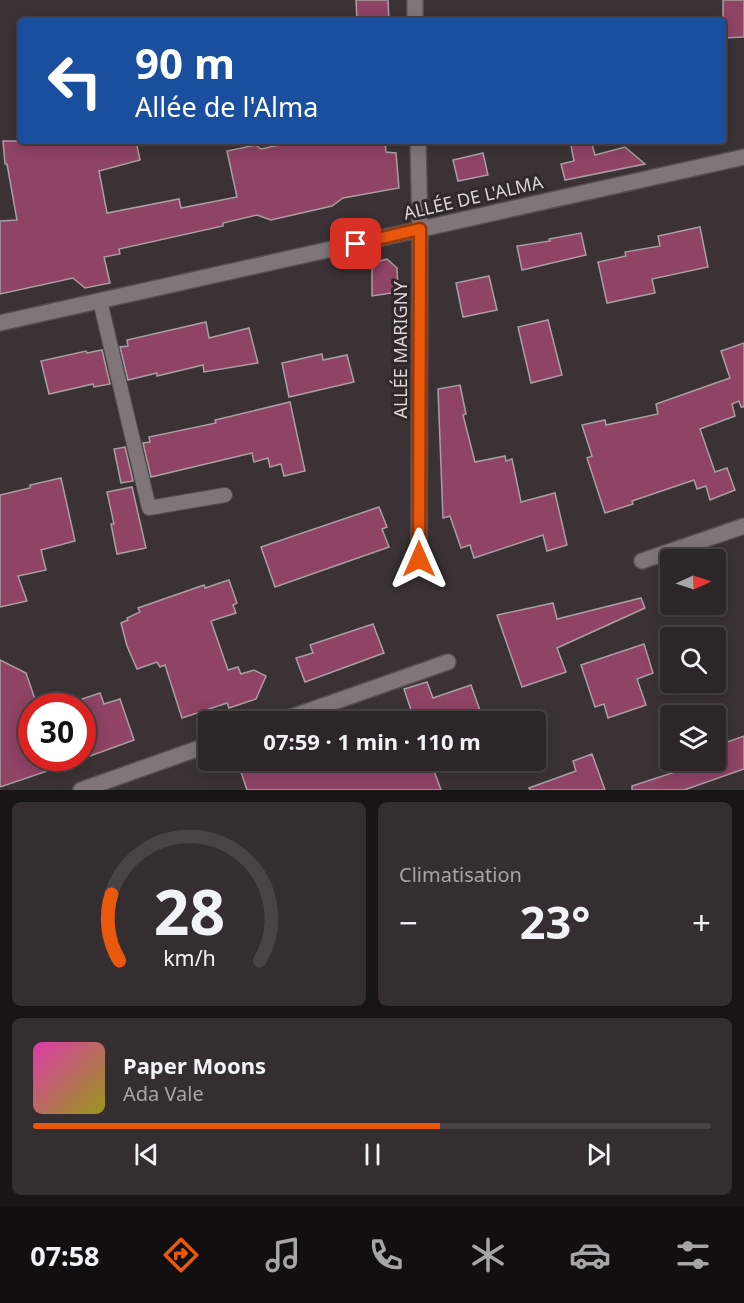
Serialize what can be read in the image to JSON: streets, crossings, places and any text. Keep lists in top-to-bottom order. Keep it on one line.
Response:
{"streets":{"street":["ALLÉE DE L'ALMA","ALLÉE MARIGNY"]},"crossings":[["ALLÉE DE L'ALMA","ALLÉE MARIGNY"]],"north":"right","page":{"turn":["90 m","Allée de l'Alma"],"limit":"30","trip":"07:59 · 1 min · 110 m","tile":"Climatisation","heat":["−","23°","+"],"song":["Paper Moons","Ada Vale"],"tabs":"07:58","gauge":["28","km/h"]}}
